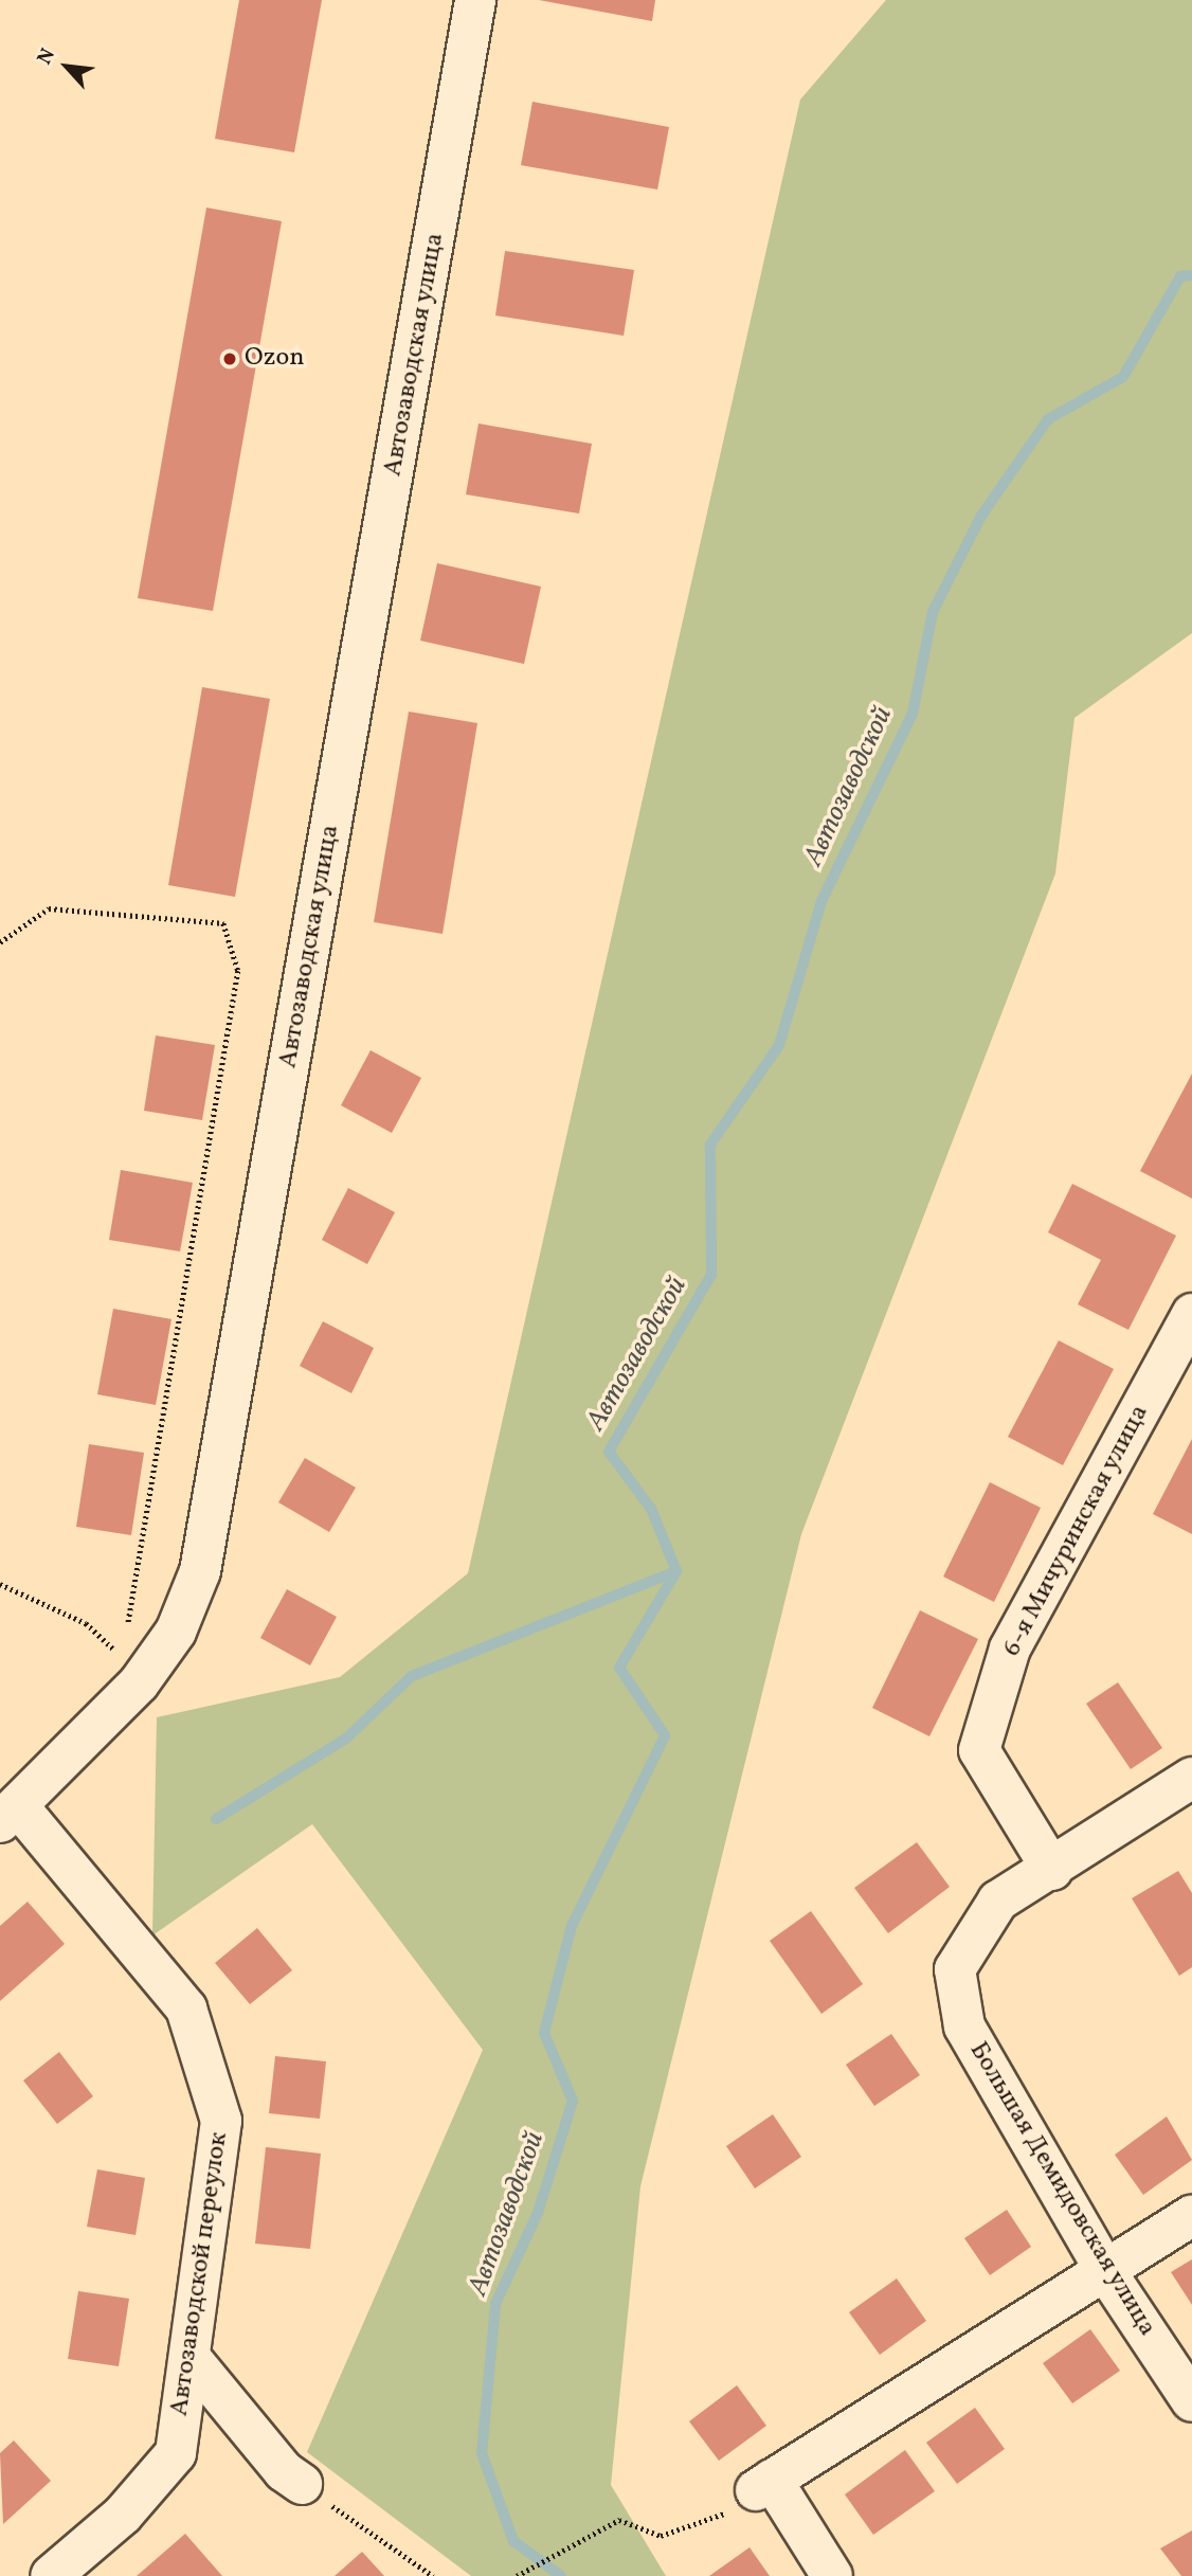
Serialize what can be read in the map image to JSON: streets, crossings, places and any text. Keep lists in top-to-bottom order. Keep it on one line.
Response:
{"streets":{"street":["Автозаводская улица","6-я Мичуринская улица","Большая Демидовская улица","Автозаводской переулок"]},"crossings":[["Автозаводская улица","Автозаводской переулок"],["6-я Мичуринская улица","Большая Демидовская улица"]],"water":["Автозаводской"],"places":["Ozon"],"north":"top left"}
